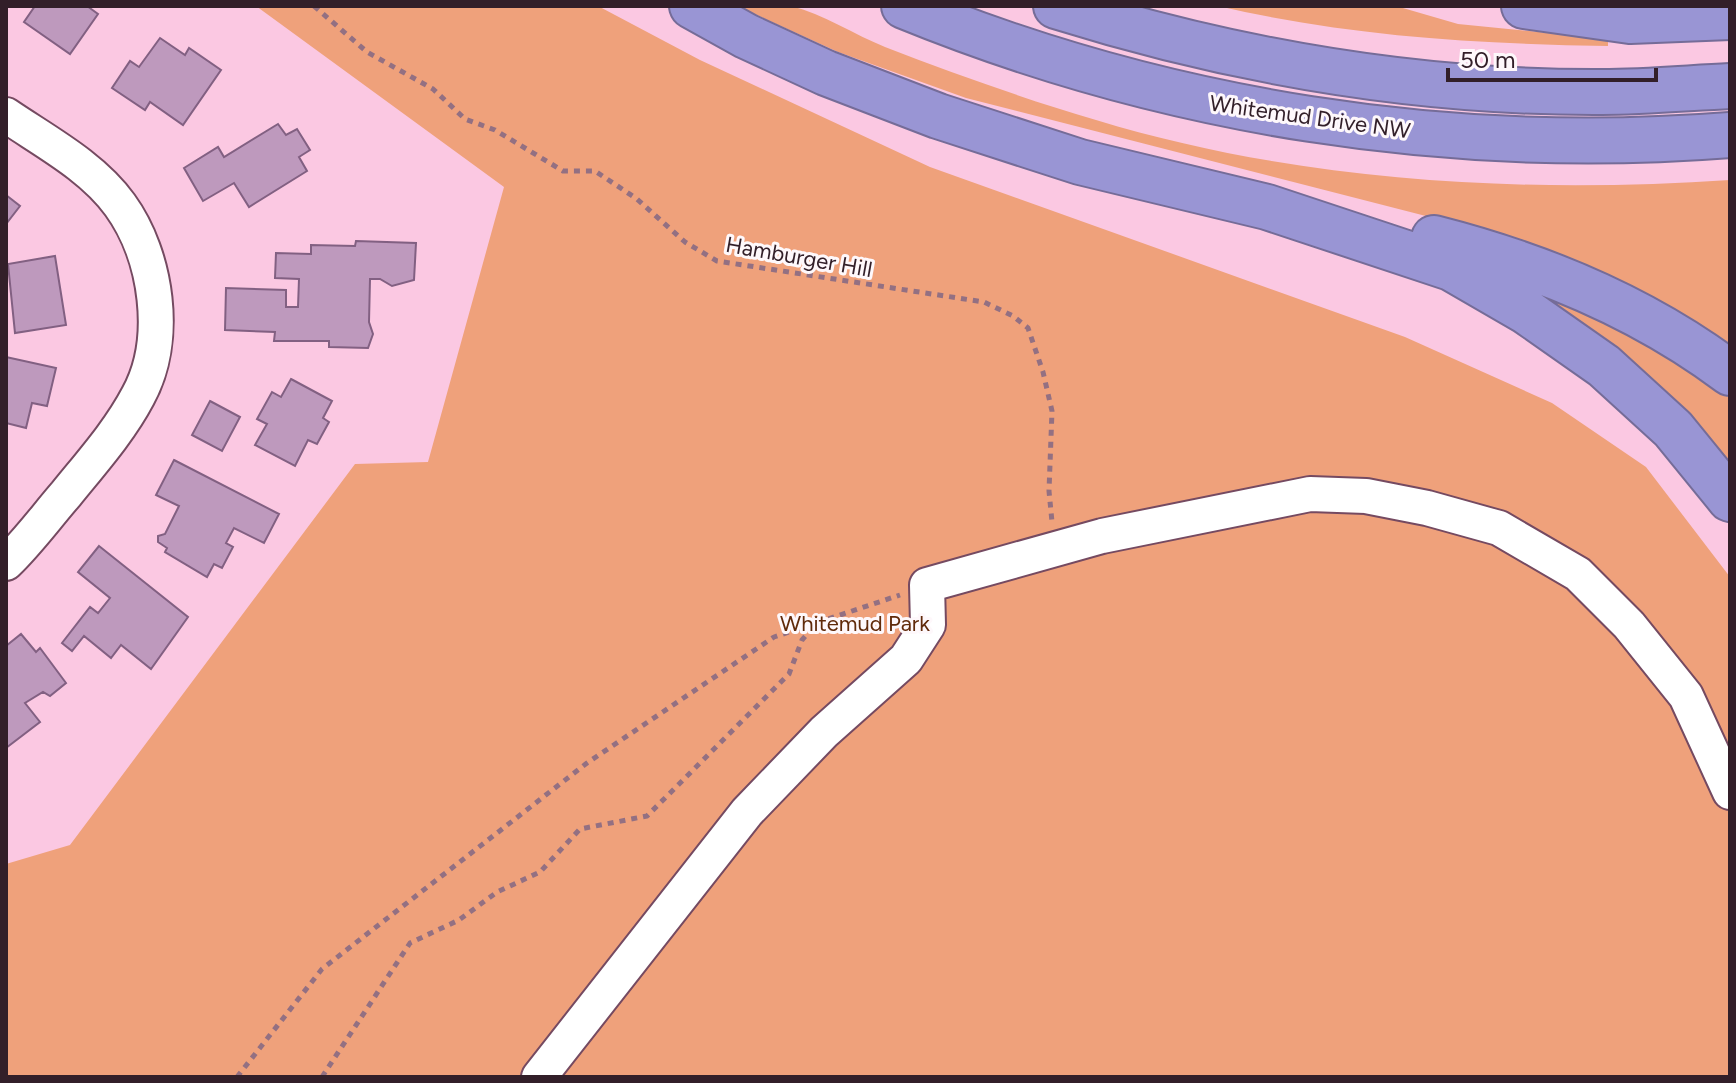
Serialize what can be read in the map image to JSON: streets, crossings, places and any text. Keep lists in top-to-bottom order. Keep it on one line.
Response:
{"streets":{"highway":["Whitemud Drive NW"],"path":["Hamburger Hill"]},"parks":["Whitemud Park"],"scale_bar":"50 m"}
